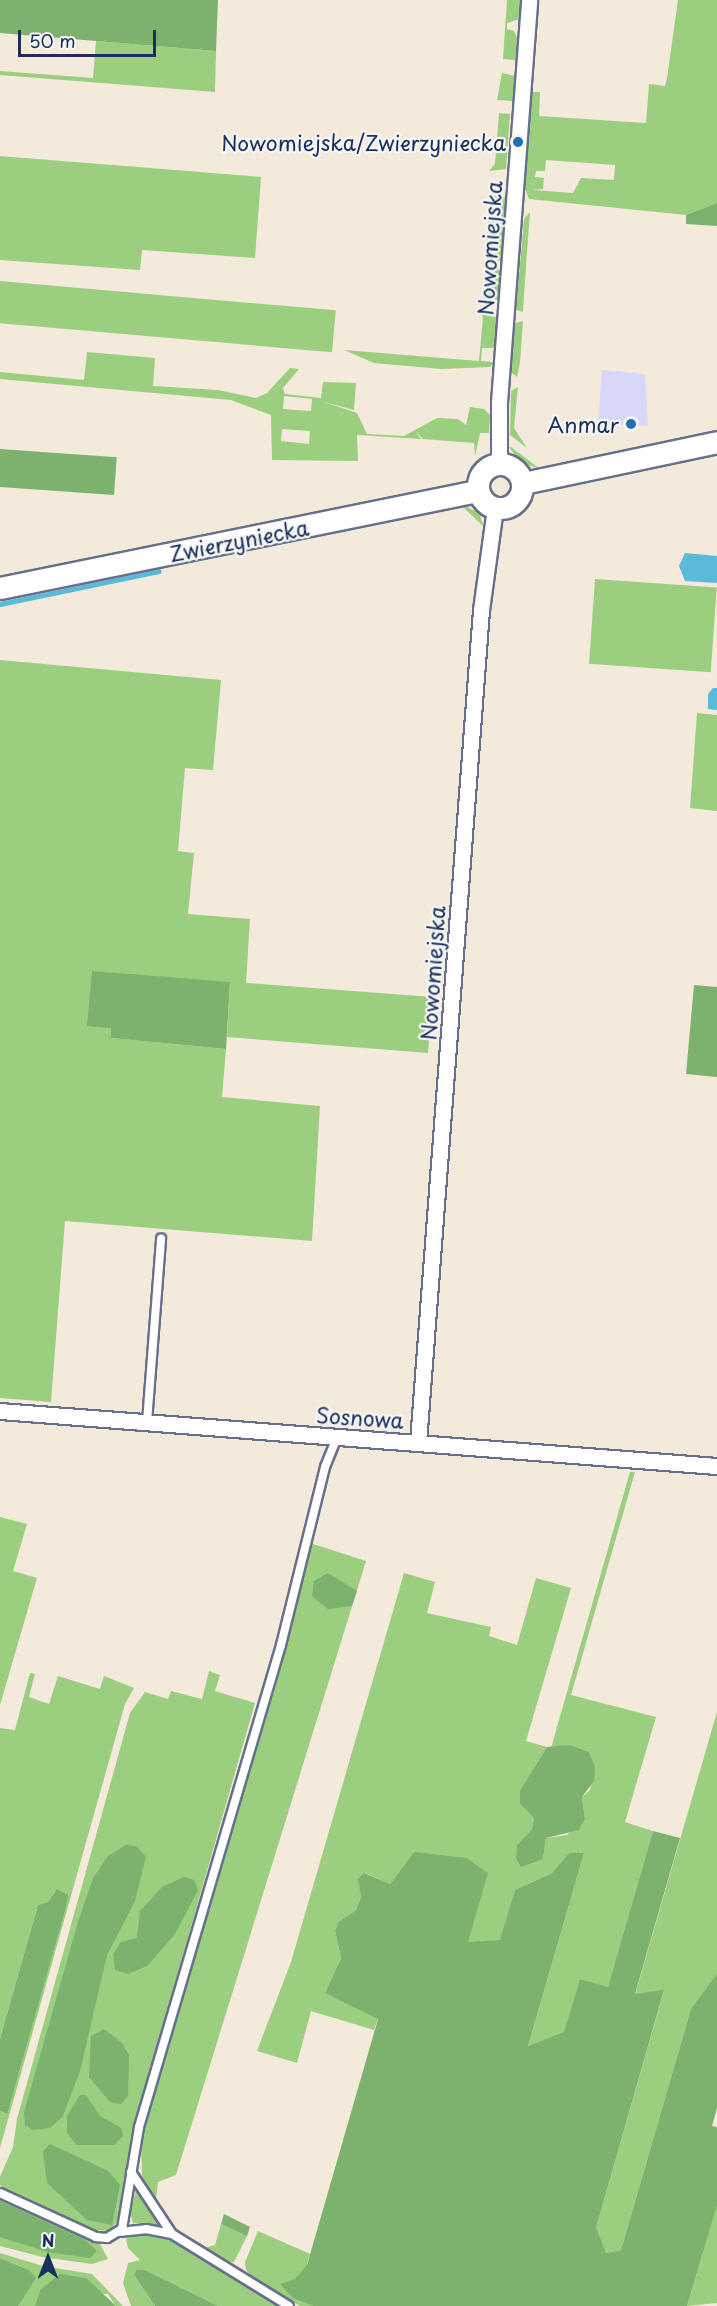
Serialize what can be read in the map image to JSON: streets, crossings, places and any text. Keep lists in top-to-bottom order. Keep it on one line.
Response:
{"streets":{"street":["Nowomiejska","Zwierzyniecka","Sosnowa"]},"crossings":[["Nowomiejska","Zwierzyniecka"],["Nowomiejska","Sosnowa"]],"places":["Nowomiejska/Zwierzyniecka","Anmar"],"scale_bar":"50 m","north":"top"}
